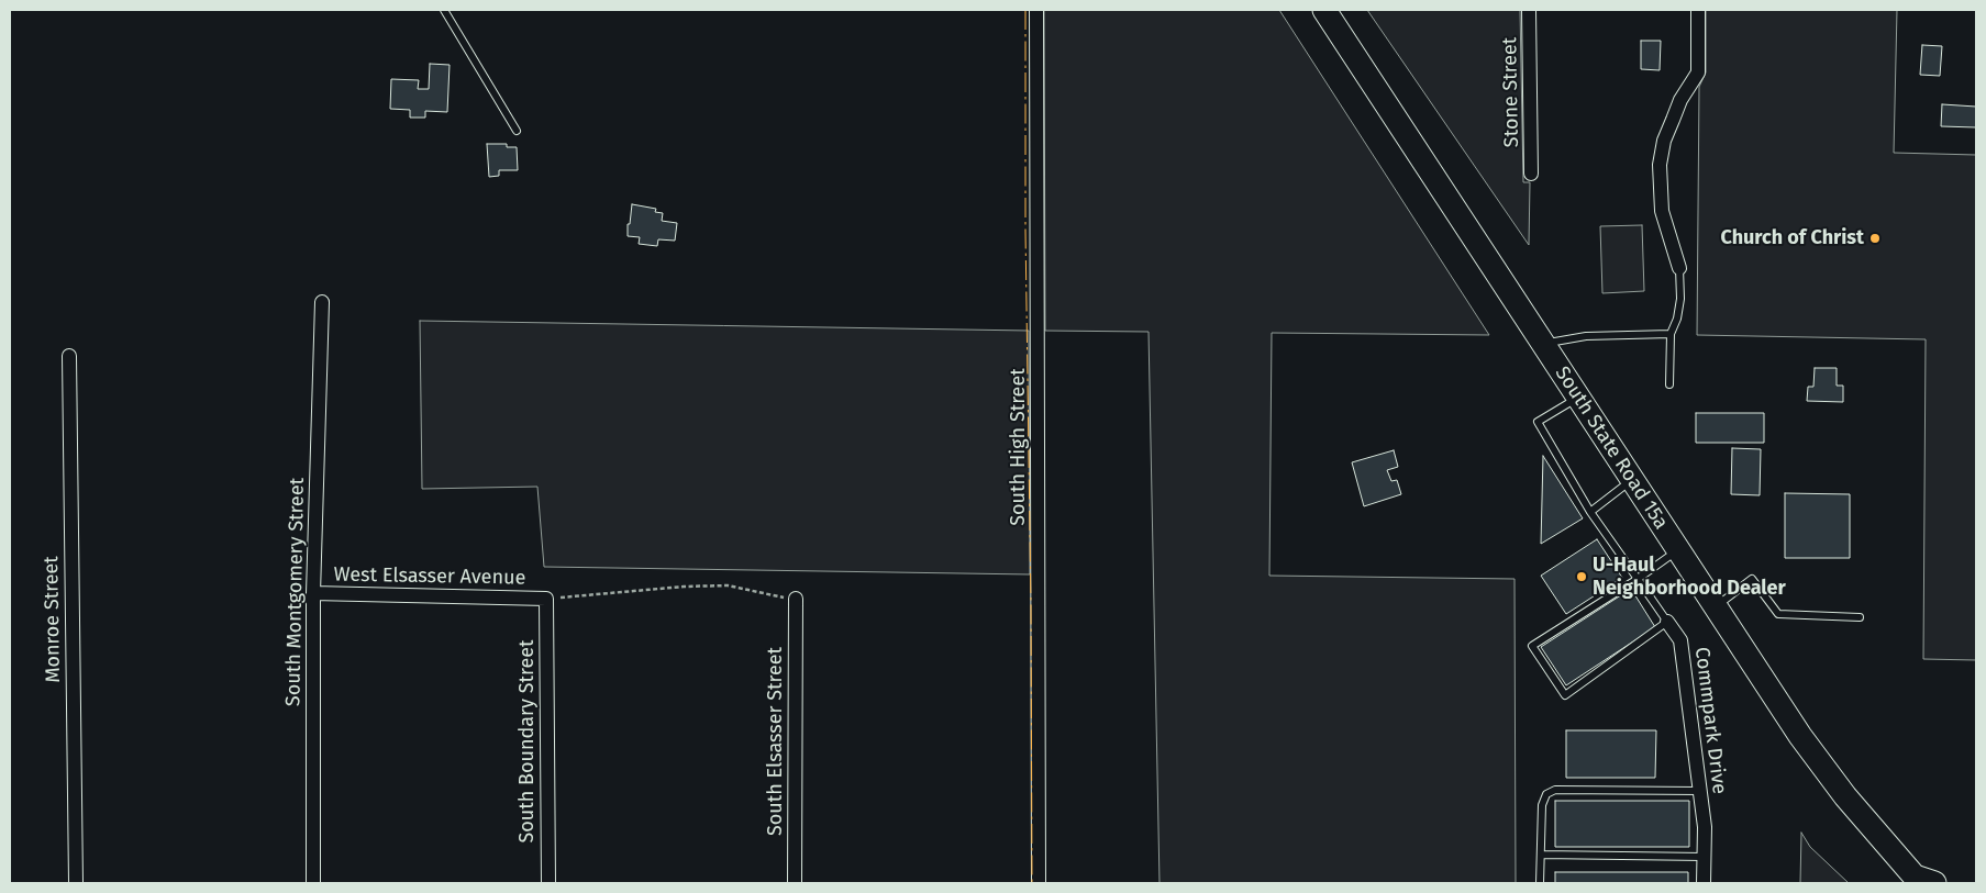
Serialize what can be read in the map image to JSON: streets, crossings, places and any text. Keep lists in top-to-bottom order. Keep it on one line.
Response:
{"streets":{"highway":["South State Road 15a"],"street":["Stone Street","South High Street","West Elsasser Avenue","South Montgomery Street","Monroe Street","Commpark Drive","South Boundary Street","South Elsasser Street"]},"crossings":[["South State Road 15a","Commpark Drive"],["West Elsasser Avenue","South Montgomery Street"],["West Elsasser Avenue","South Boundary Street"]],"places":["Church of Christ","U-Haul Neighborhood Dealer"]}
